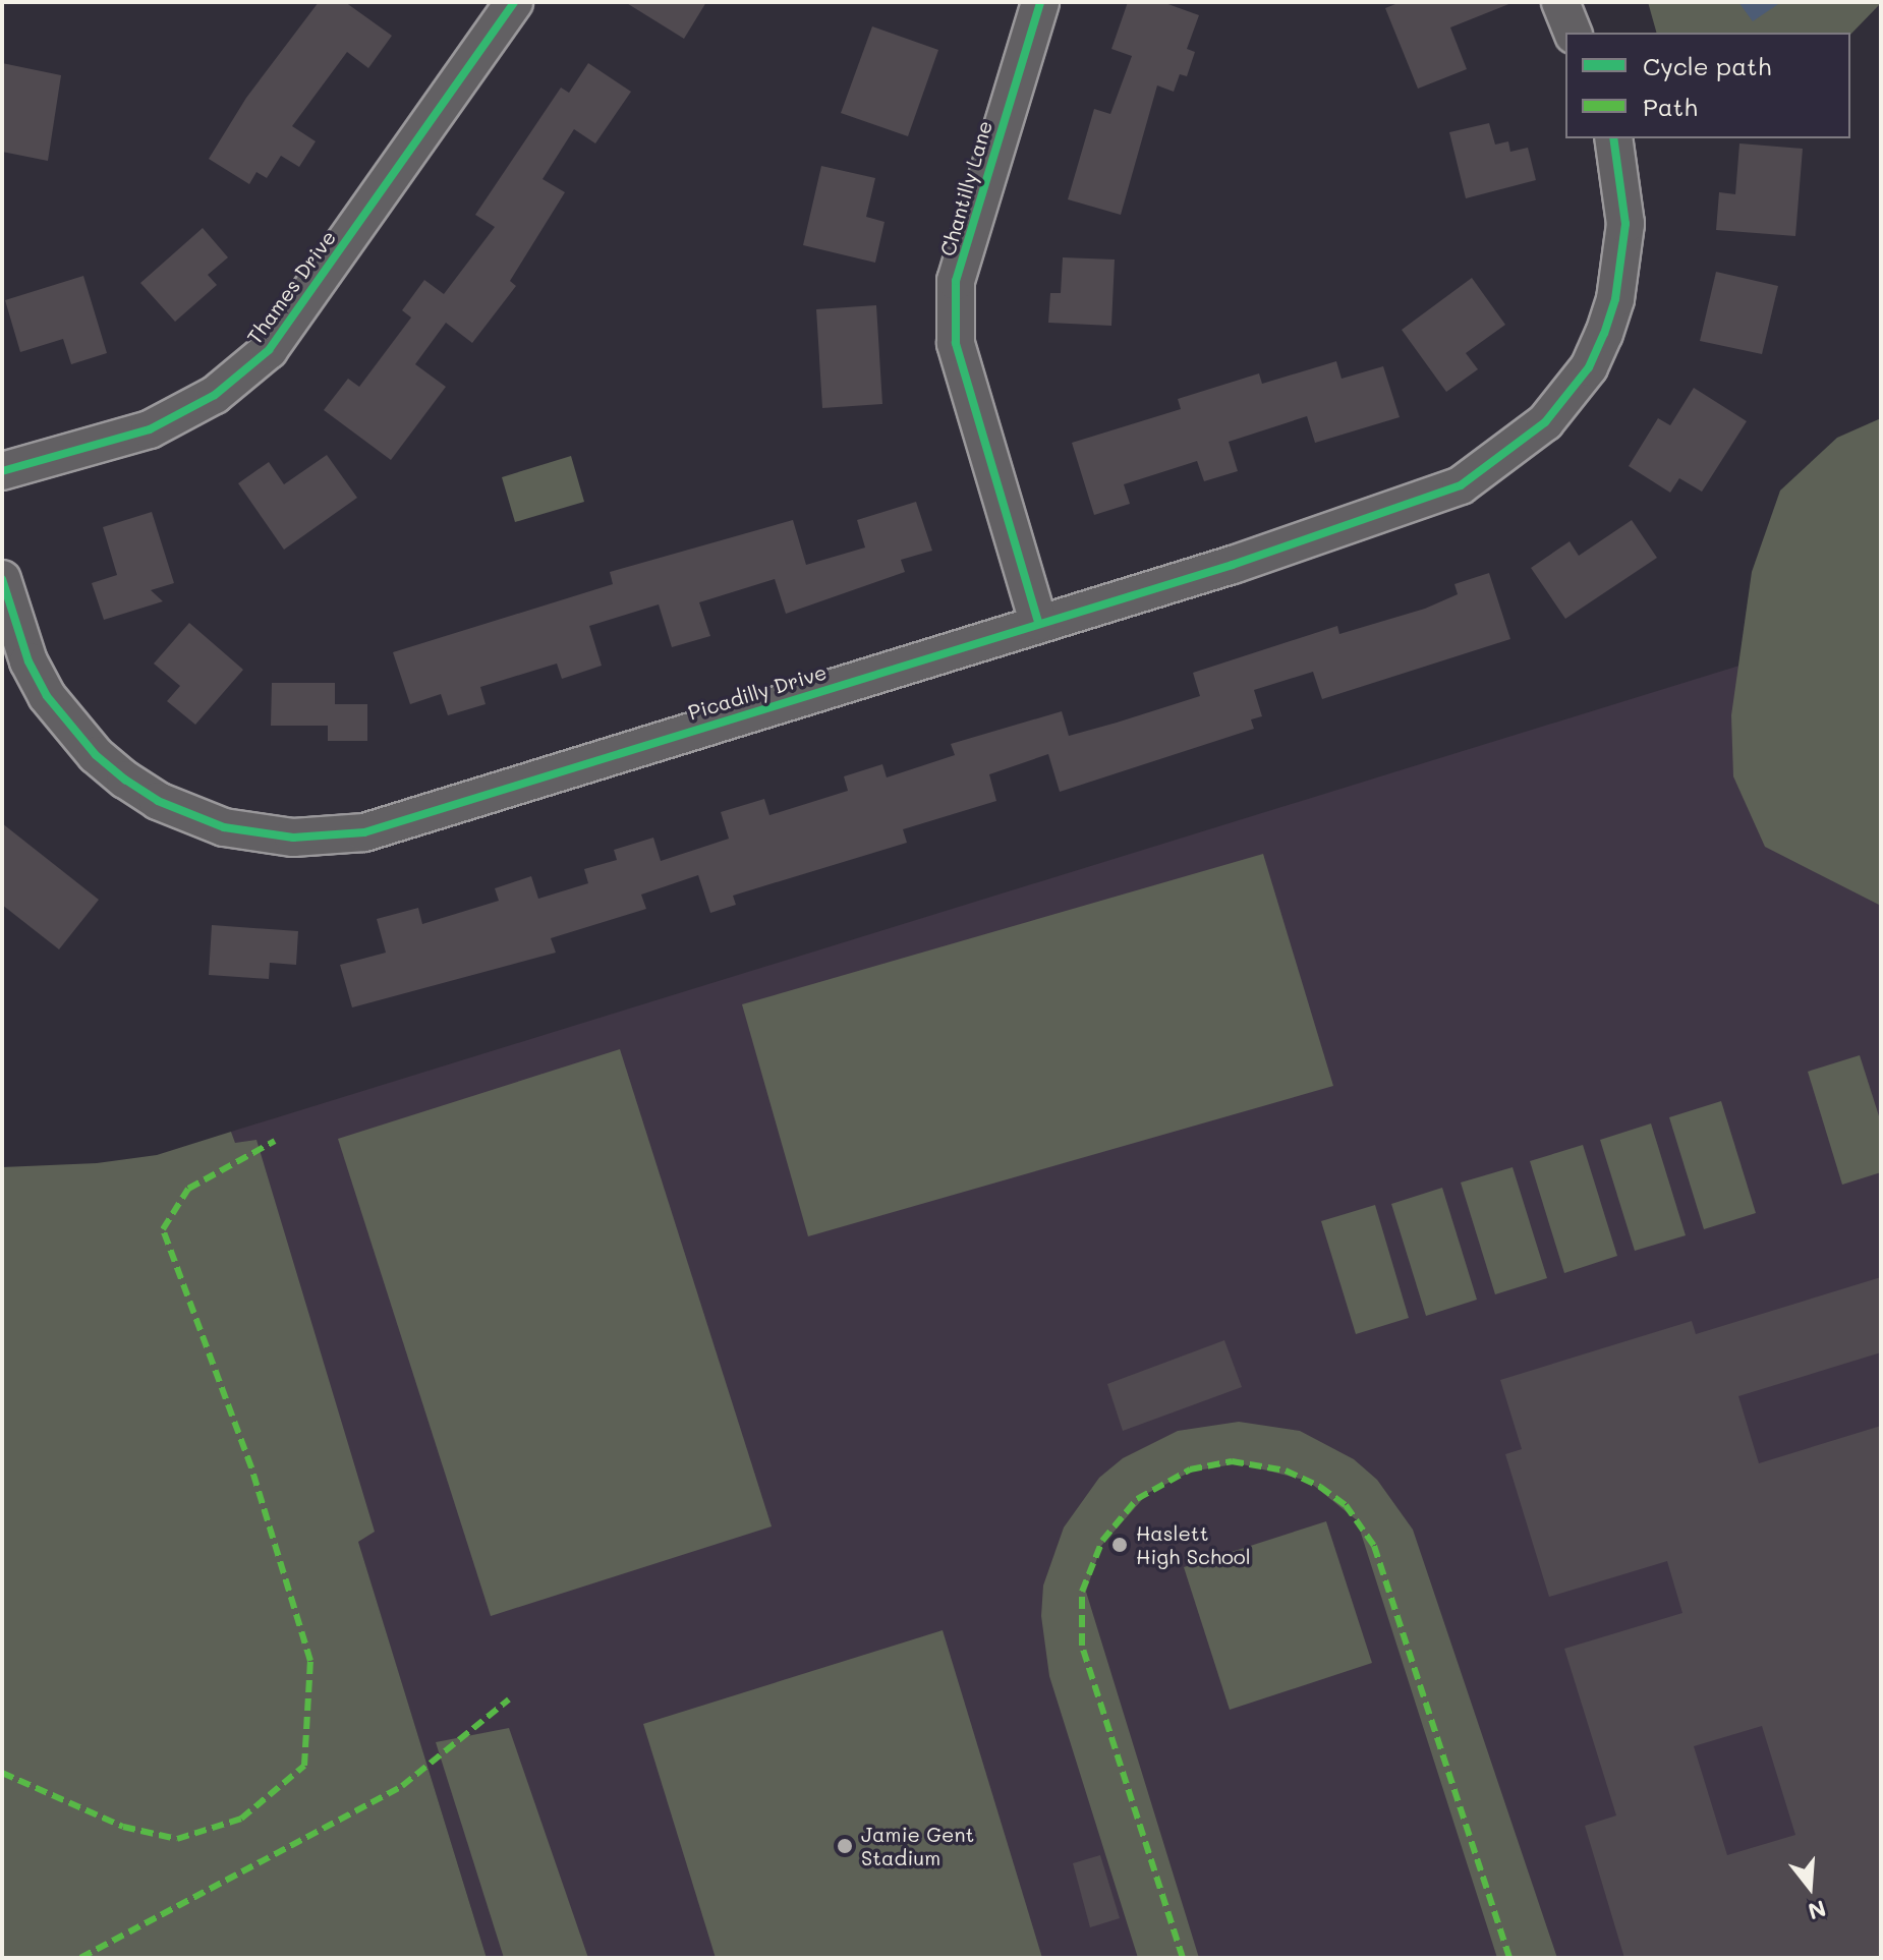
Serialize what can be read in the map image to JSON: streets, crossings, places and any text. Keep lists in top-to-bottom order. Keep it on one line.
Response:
{"streets":{"street":["Chantilly Lane","Thames Drive","Picadilly Drive"]},"crossings":[["Chantilly Lane","Picadilly Drive"]],"places":["Haslett High School","Jamie Gent Stadium"],"legend":["Cycle path","Path"],"north":"bottom"}
